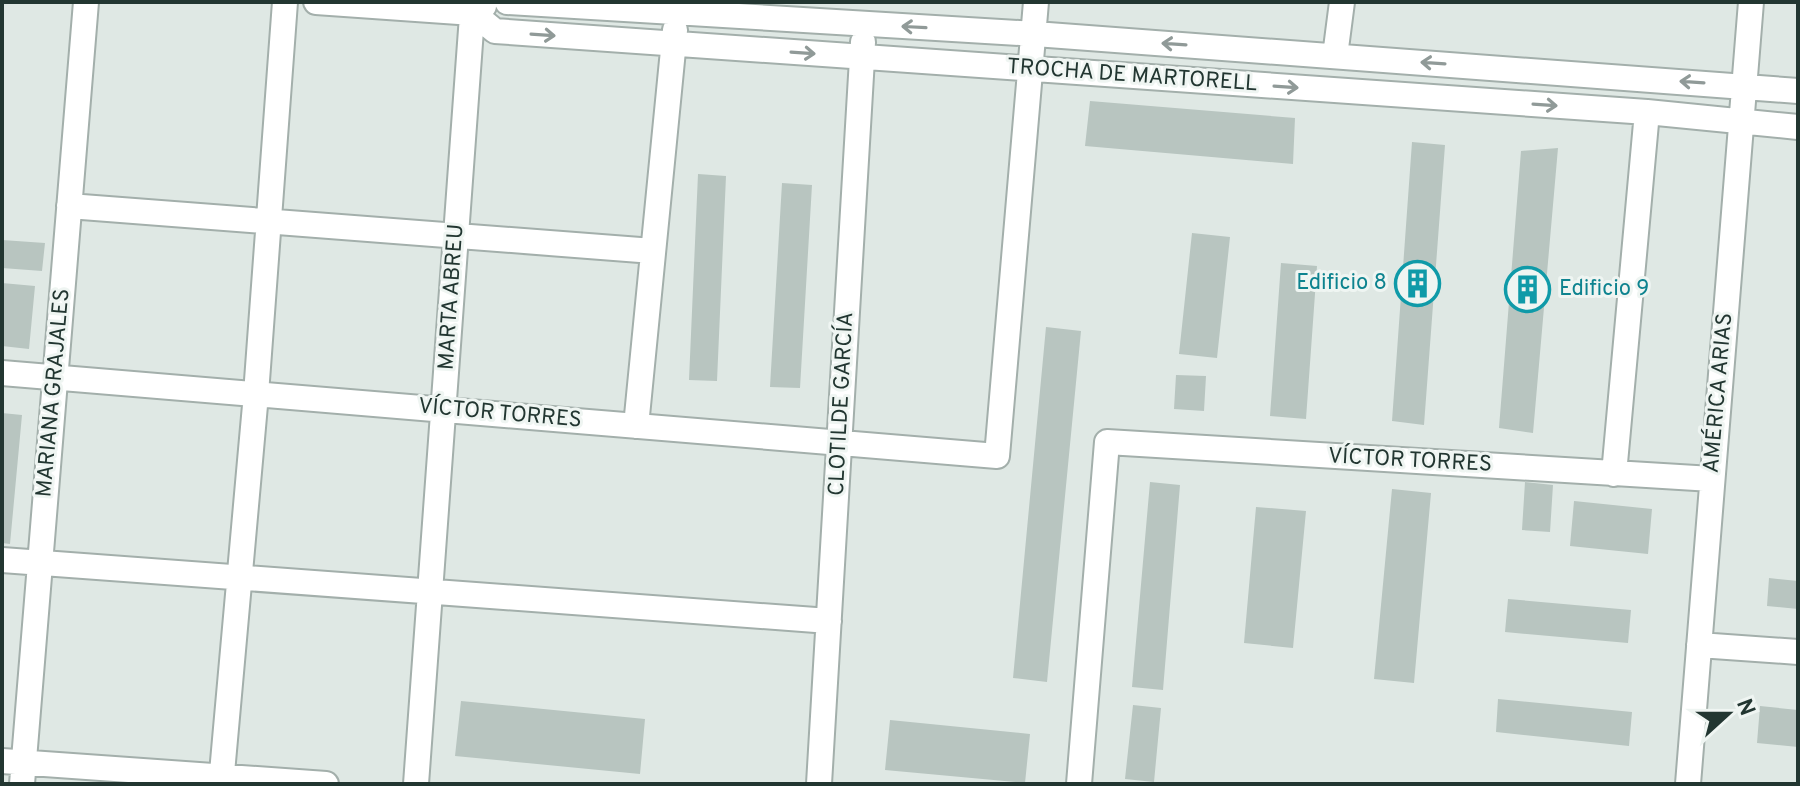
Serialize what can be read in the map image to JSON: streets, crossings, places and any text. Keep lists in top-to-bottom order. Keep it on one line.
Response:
{"streets":{"street":["TROCHA DE MARTORELL","MARTA ABREU","MARIANA GRAJALES","AMÉRICA ARIAS","CLOTILDE GARCÍA","VÍCTOR TORRES"]},"crossings":[["TROCHA DE MARTORELL","MARTA ABREU"],["TROCHA DE MARTORELL","AMÉRICA ARIAS"],["TROCHA DE MARTORELL","CLOTILDE GARCÍA"],["TROCHA DE MARTORELL","VÍCTOR TORRES"],["MARTA ABREU","VÍCTOR TORRES"],["MARIANA GRAJALES","VÍCTOR TORRES"],["AMÉRICA ARIAS","VÍCTOR TORRES"],["CLOTILDE GARCÍA","VÍCTOR TORRES"]],"places":{"building":["Edificio 8","Edificio 9"]},"north":"right"}
